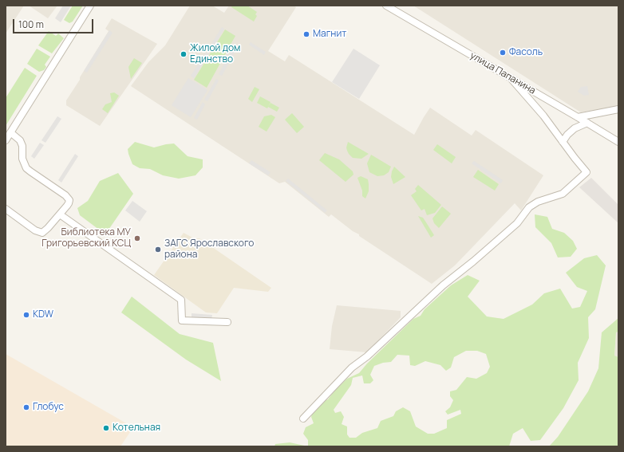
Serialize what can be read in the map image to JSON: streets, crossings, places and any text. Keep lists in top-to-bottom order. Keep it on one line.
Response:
{"streets":{"street":["улица Папанина"]},"places":["Магнит","Фасоль","Жилой дом Единство","Библиотека МУ Григорьевский КСЦ","ЗАГС Ярославского района","KDW","Глобус","Котельная"],"scale_bar":"100 m"}
